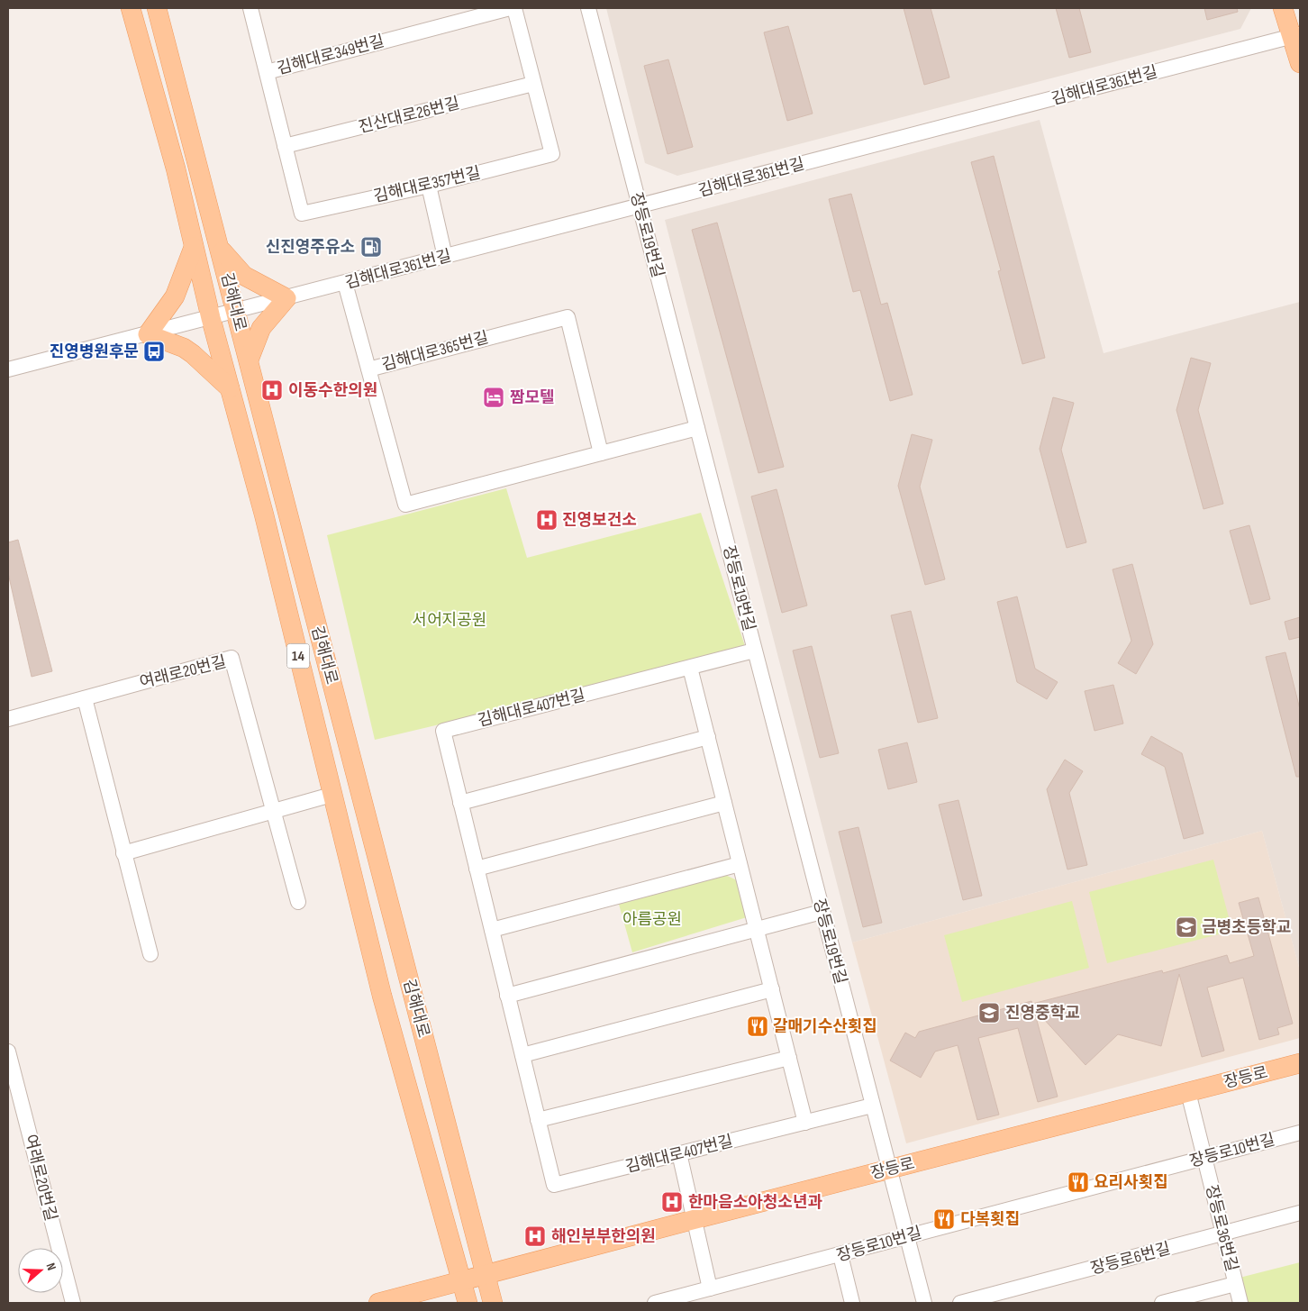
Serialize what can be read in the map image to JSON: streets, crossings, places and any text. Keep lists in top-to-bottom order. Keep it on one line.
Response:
{"streets":{"main road":["김해대로","14","장등로"],"street":["김해대로349번길","김해대로361번길","진산대로26번길","김해대로357번길","장등로19번길","김해대로365번길","여래로20번길","김해대로407번길","장등로10번길","장등로36번길","장등로6번길"]},"crossings":[["김해대로349번길","진산대로26번길"],["김해대로349번길","김해대로357번길"],["김해대로361번길","장등로19번길"],["김해대로361번길","김해대로"],["진산대로26번길","김해대로357번길"],["장등로19번길","김해대로365번길"],["장등로19번길","김해대로407번길"],["장등로19번길","장등로"],["장등로19번길","장등로10번길"],["김해대로","장등로"],["장등로","장등로36번길"],["장등로10번길","장등로36번길"],["장등로36번길","장등로6번길"]],"parks":["서어지공원","아름공원"],"places":{"fuel station":["신진영주유소"],"bus stop":["진영병원후문"],"hospital":["이동수한의원","진영보건소","한마음소아청소년과","해인부부한의원"],"hotel":["짬모텔"],"school or university":["금병초등학교","진영중학교"],"restaurant":["갈매기수산횟집","요리사횟집","다복횟집"]},"north":"right"}
